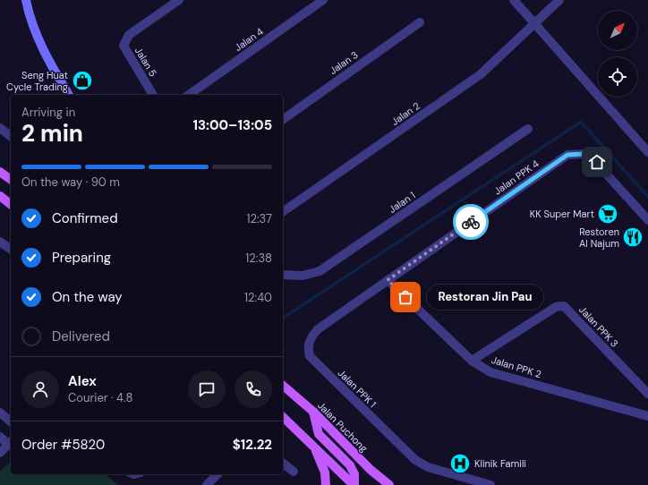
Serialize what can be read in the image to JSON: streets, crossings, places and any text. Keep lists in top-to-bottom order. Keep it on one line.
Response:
{"streets":{"main road":["Jalan Puchong"],"street":["Jalan 4","Jalan 5","Jalan 3","Jalan 2","Jalan PPK 4","Jalan 1","Jalan PPK 3","Jalan PPK 2","Jalan PPK 1"]},"crossings":[["Jalan PPK 4","Jalan PPK 2"],["Jalan PPK 4","Jalan PPK 1"],["Jalan PPK 3","Jalan PPK 2"],["Jalan PPK 2","Jalan PPK 1"]],"places":{"shop":["Seng Huat Cycle Trading"],"supermarket":["KK Super Mart"],"restaurant":["Restoren Al Najum"],"other":["Restoran Jin Pau"],"hospital":["Klinik Famili"]},"north":"top right","page":{"heading":["2 min","Arriving in","13:00–13:05"],"panel":["Alex","Courier · 4.8","Order #5820","$12.22"],"bar":"On the way · 90 m","list":[["Confirmed","12:37"],["Preparing","12:38"],["On the way","12:40"],"Delivered"],"bubble":"Restoran Jin Pau"}}
